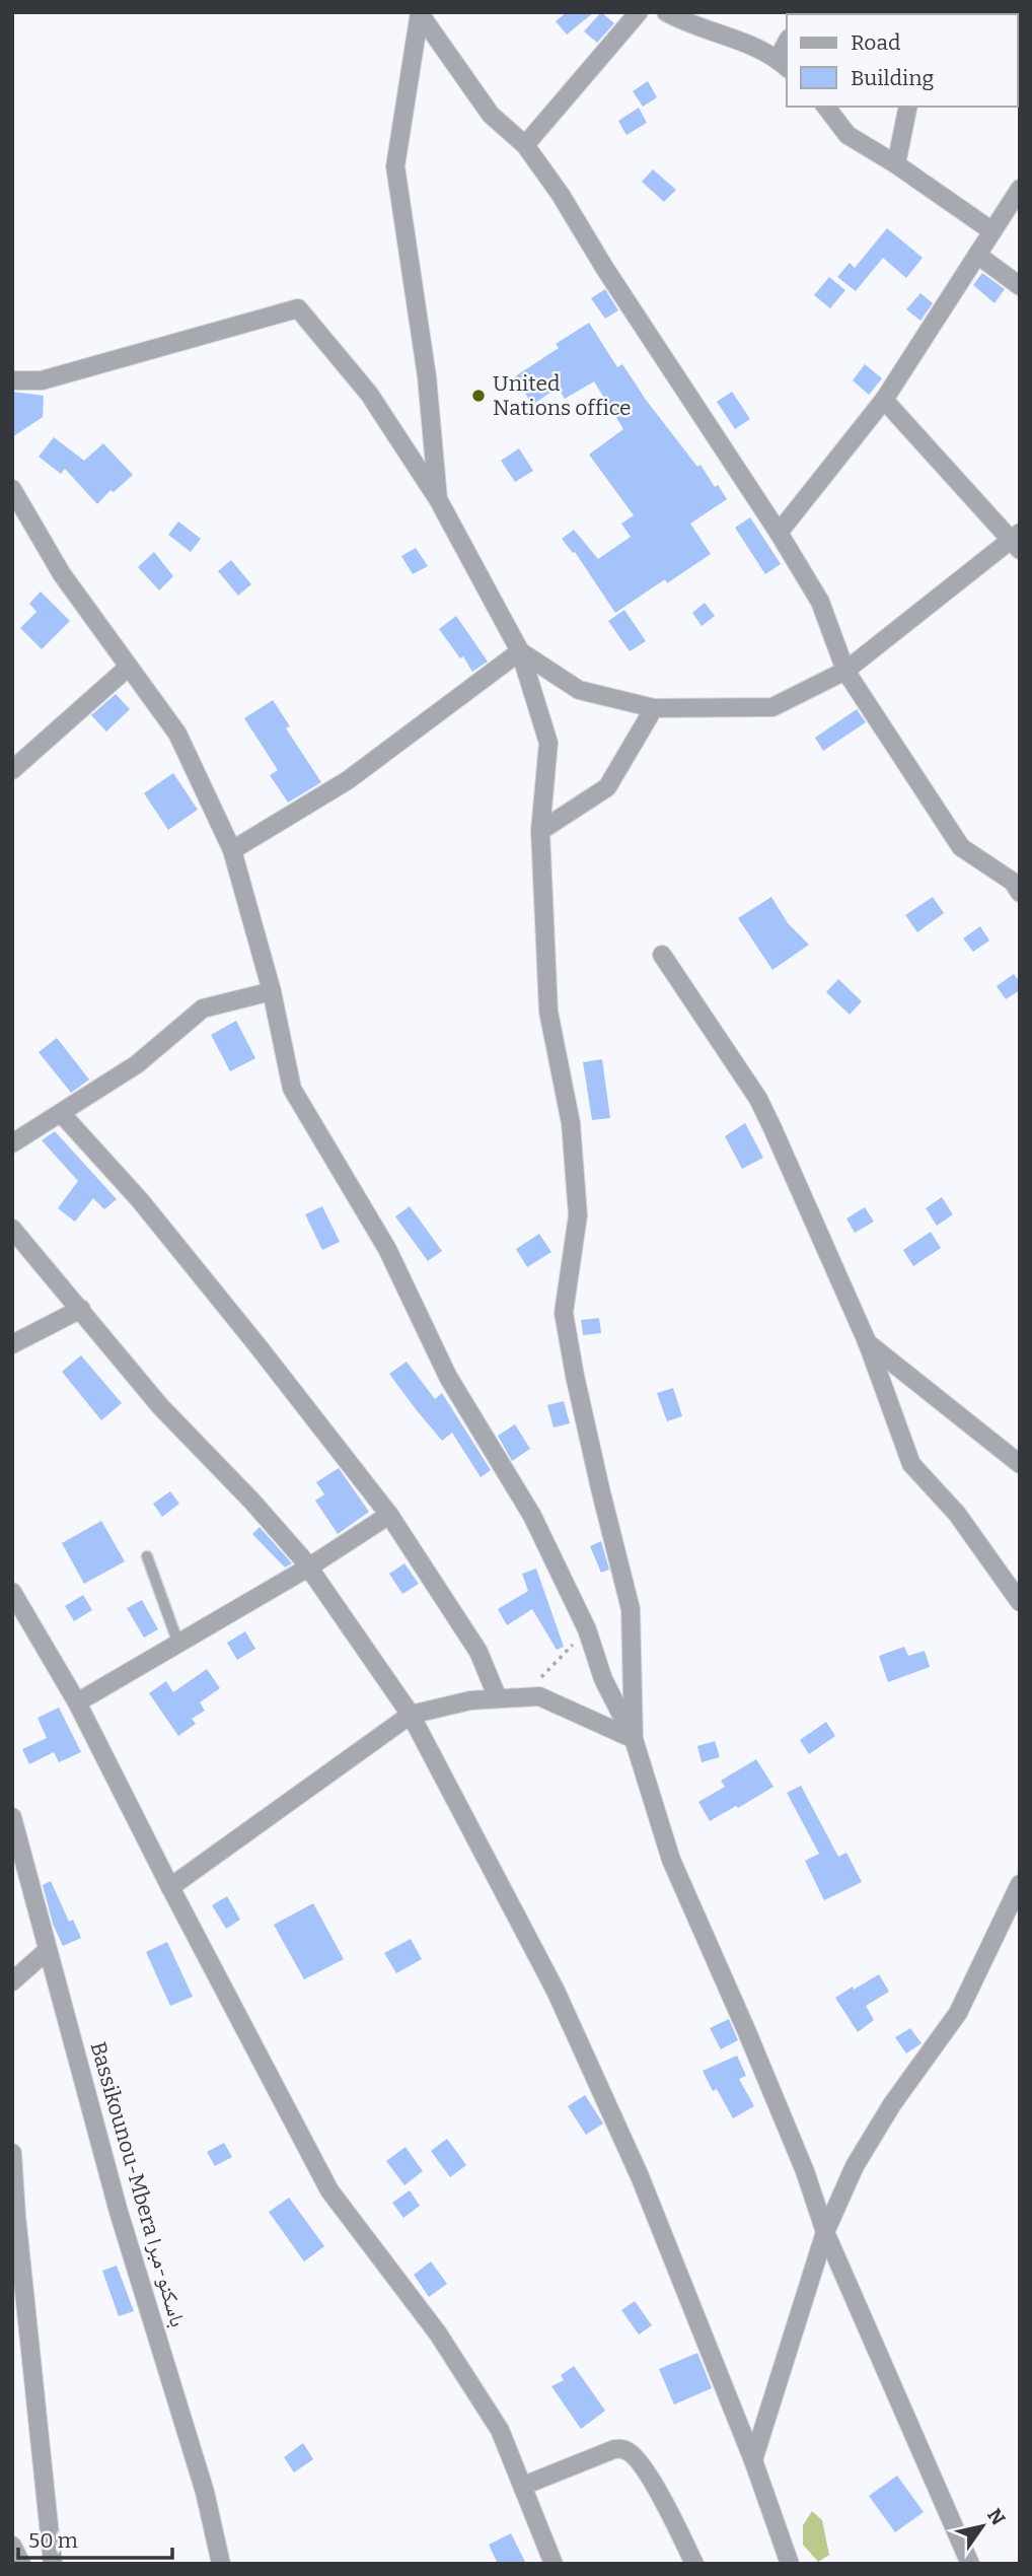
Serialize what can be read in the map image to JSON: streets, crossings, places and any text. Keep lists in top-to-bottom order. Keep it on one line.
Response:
{"streets":{"street":["Bassikounou-Mbera باسكنو-مبرا"]},"places":["United Nations office"],"legend":["Road","Building"],"scale_bar":"50 m","north":"top right"}
